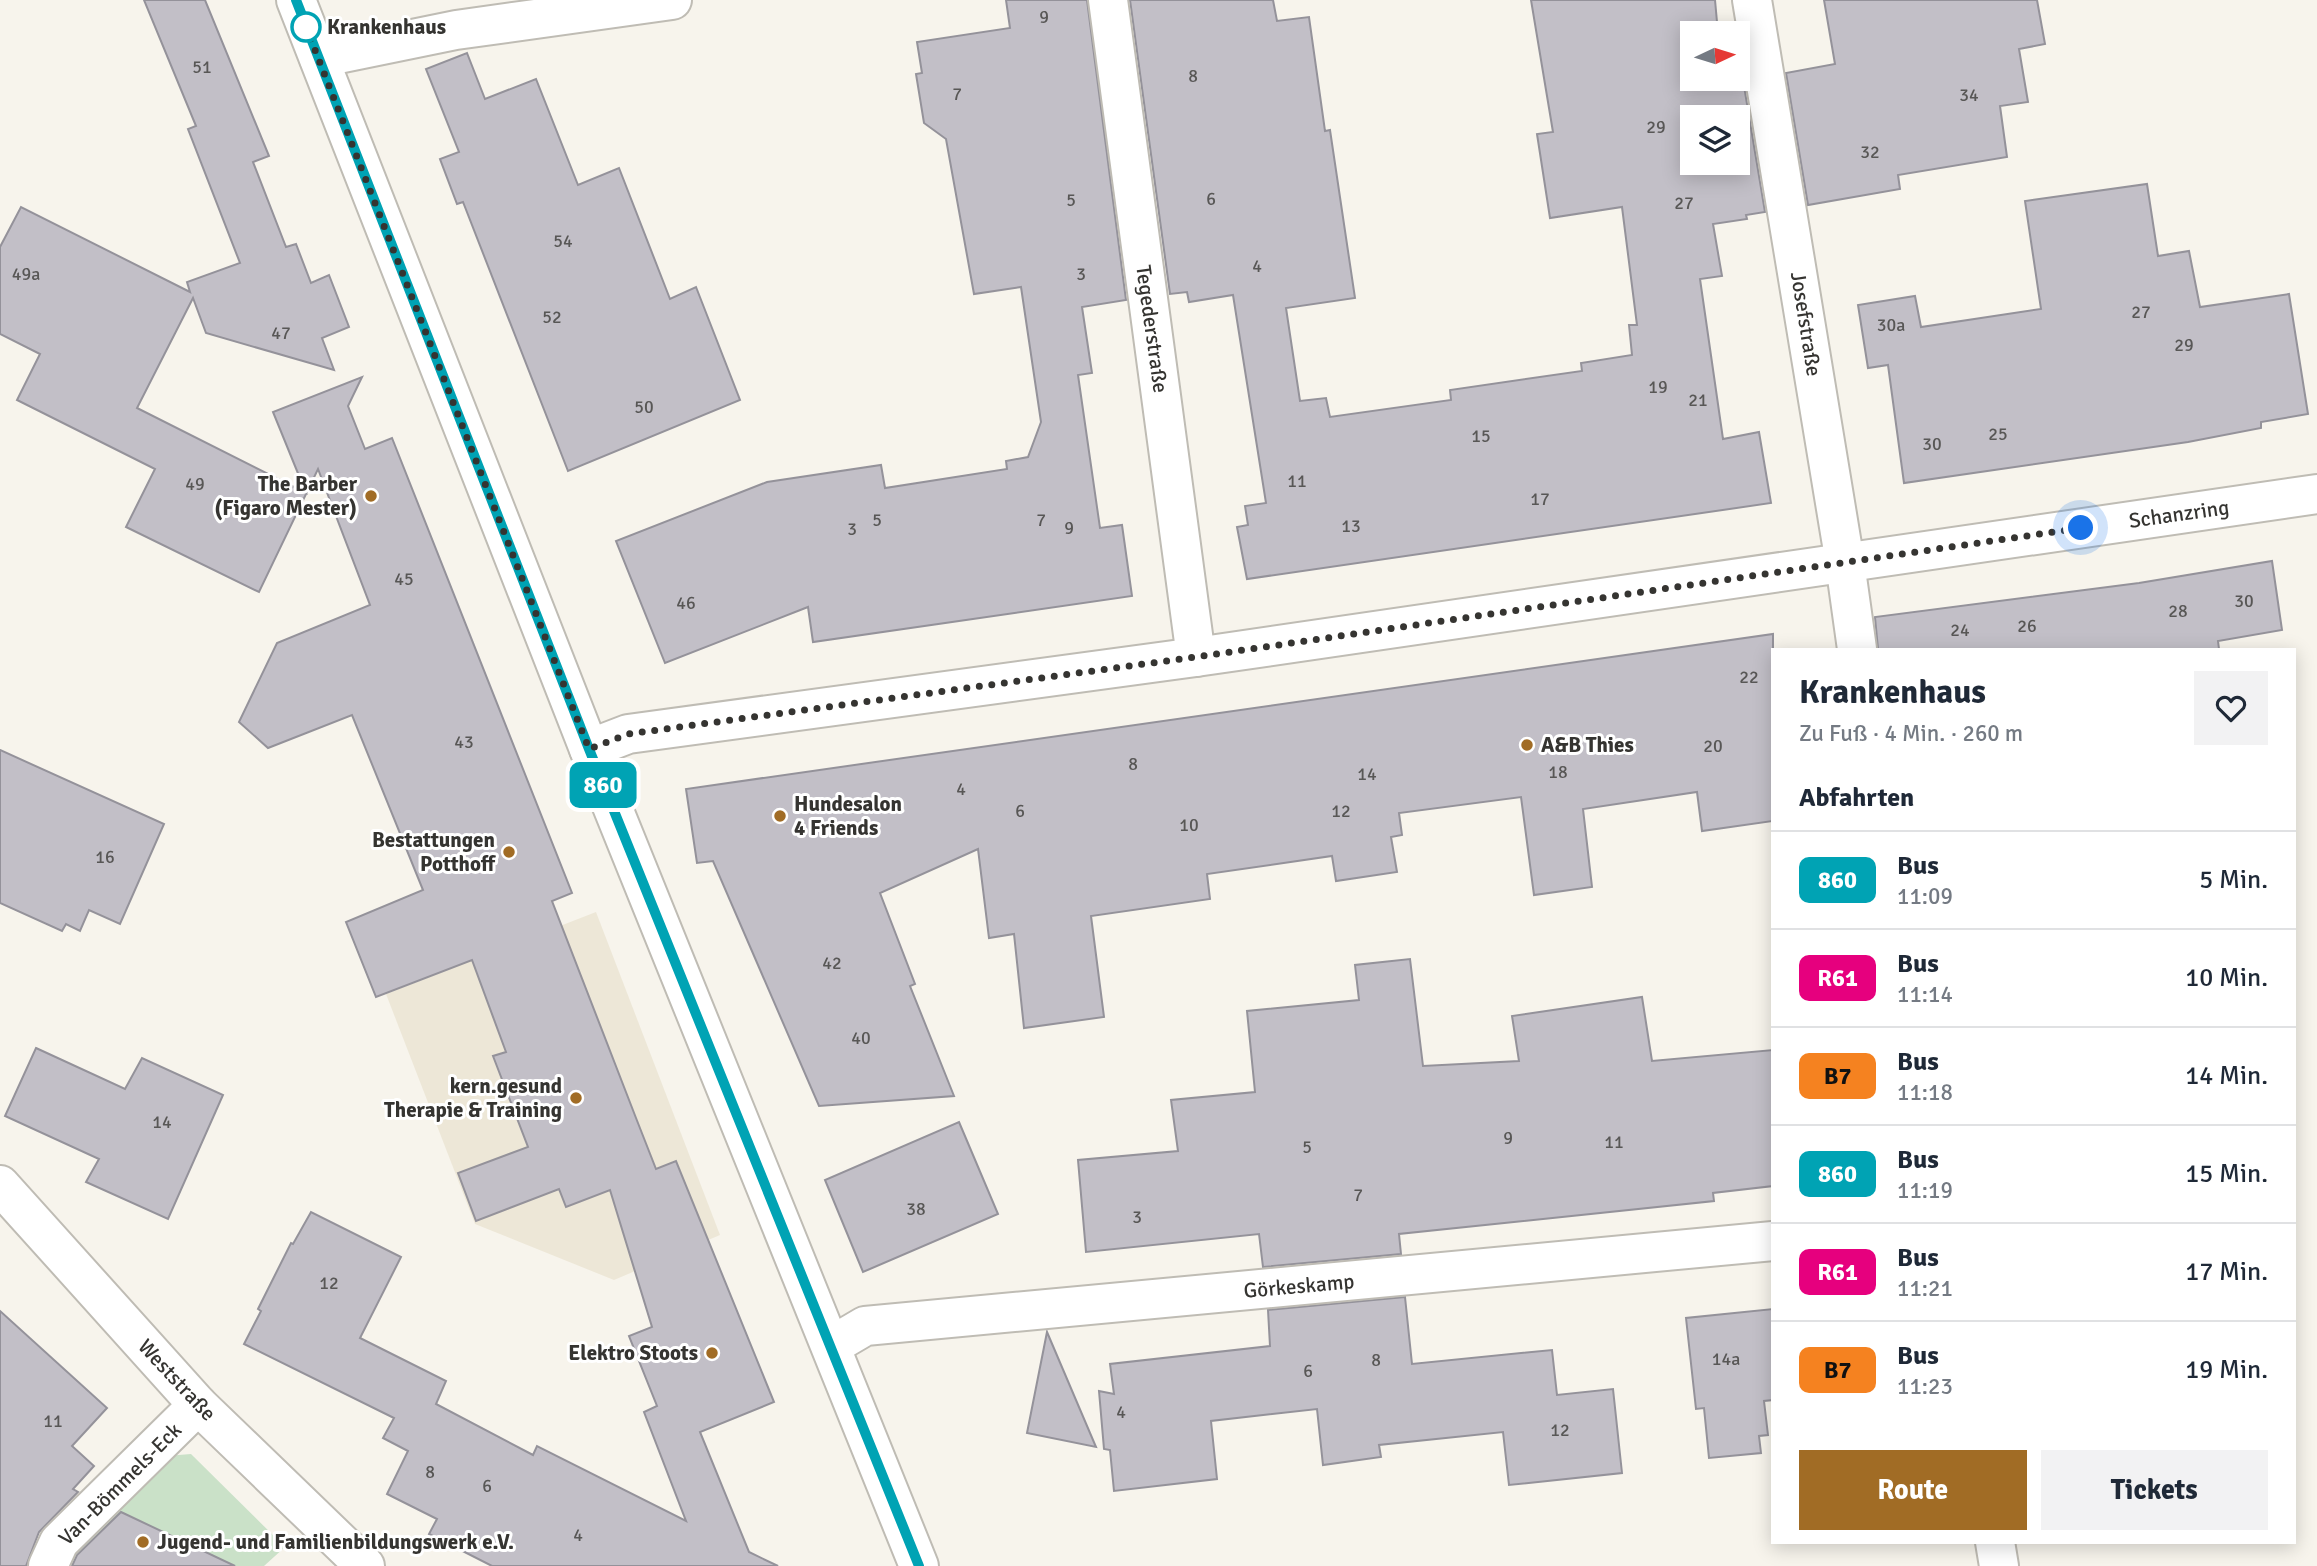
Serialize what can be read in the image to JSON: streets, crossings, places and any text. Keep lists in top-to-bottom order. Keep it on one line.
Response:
{"streets":{"street":["Josefstraße","Tegederstraße","Schanzring","Görkeskamp","Weststraße","Van-Bömmels-Eck"]},"crossings":[["Josefstraße","Schanzring"],["Tegederstraße","Schanzring"],["Weststraße","Van-Bömmels-Eck"]],"places":["Krankenhaus","The Barber (Figaro Mester)","A&B Thies","Hundesalon 4 Friends","Bestattungen Potthoff","kern.gesund Therapie & Training","Elektro Stoots","Jugend- und Familienbildungswerk e.V."],"lines":["bus line 860"],"house_numbers":["9","51","8","7","34","29","32","6","5","27","54","4","49a","3","27","52","30a","47","29","19","21","50","25","15","30","11","49","17","5","7","13","9","3","45","30","46","28","26","24","22","43","20","8","18","14","4","6","12","10","16","42","40","14","9","11","5","7","38","3","12","14a","8","6","4","11","12","8","6","4"],"north":"right","page":{"on_map":"860","heading":[["Krankenhaus","Zu Fuß · 4 Min. · 260 m"],"Abfahrten"],"list":[{"mark":"860","name":"Bus","note":"11:09","value":"5 Min."},{"mark":"R61","name":"Bus","note":"11:14","value":"10 Min."},{"mark":"B7","name":"Bus","note":"11:18","value":"14 Min."},{"mark":"860","name":"Bus","note":"11:19","value":"15 Min."},{"mark":"R61","name":"Bus","note":"11:21","value":"17 Min."},{"mark":"B7","name":"Bus","note":"11:23","value":"19 Min."}],"buttons":["Route","Tickets"]}}
